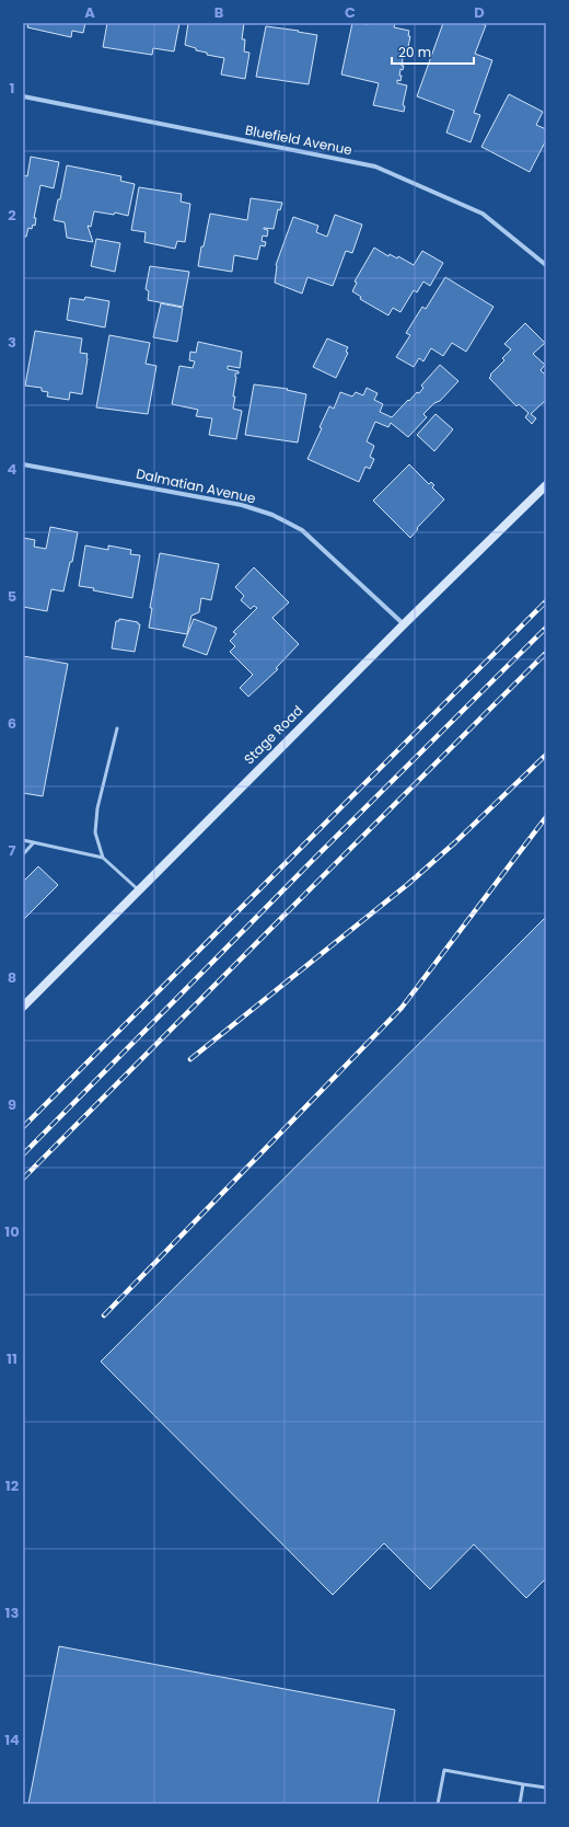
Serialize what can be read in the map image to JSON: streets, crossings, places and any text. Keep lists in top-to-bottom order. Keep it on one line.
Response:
{"streets":{"main road":["Stage Road"],"street":["Bluefield Avenue","Dalmatian Avenue"]},"crossings":[["Dalmatian Avenue","Stage Road"]],"scale_bar":"20 m","grid":{"columns":["A","B","C","D"],"rows":["1","2","3","4","5","6","7","8","9","10","11","12","13","14"]}}
